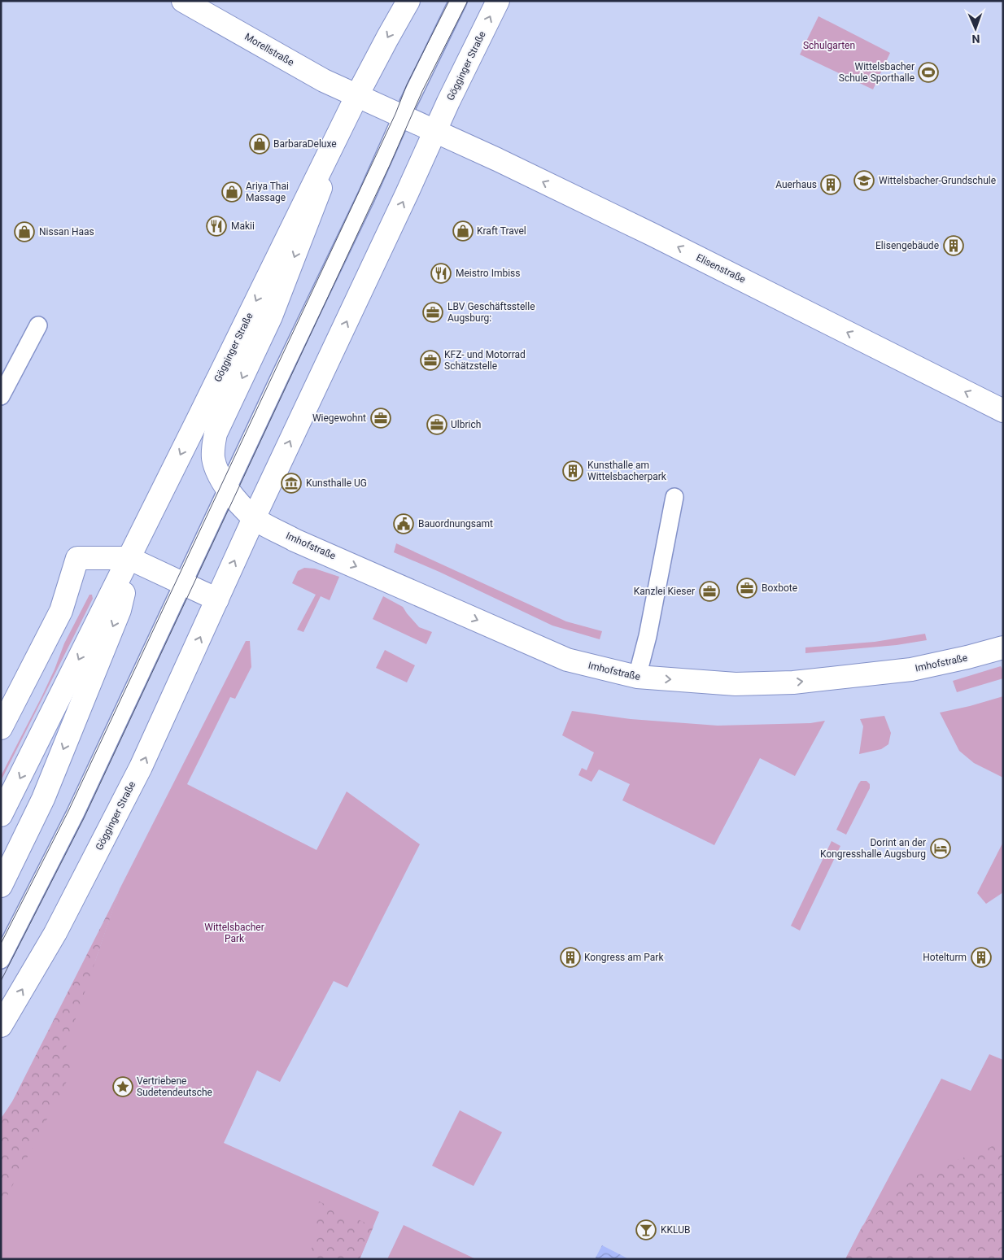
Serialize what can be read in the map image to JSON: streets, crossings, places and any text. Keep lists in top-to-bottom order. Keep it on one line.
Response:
{"streets":{"street":["Morellstraße","Gögginger Straße","Elisenstraße","Imhofstraße"]},"crossings":[["Morellstraße","Gögginger Straße"],["Gögginger Straße","Elisenstraße"],["Gögginger Straße","Imhofstraße"]],"one_way":["Elisenstraße","Imhofstraße"],"parks":["Schulgarten","Wittelsbacher Park"],"places":{"sports":["Wittelsbacher Schule Sporthalle"],"shop":["BarbaraDeluxe","Ariya Thai Massage","Kraft Travel","Nissan Haas"],"school or university":["Wittelsbacher-Grundschule"],"building":["Auerhaus","Elisengebäude","Kunsthalle am Wittelsbacherpark","Kongress am Park","Hotelturm"],"restaurant":["Makii","Meistro Imbiss"],"office":["LBV Geschäftsstelle Augsburg:","KFZ- und Motorrad Schätzstelle","Wiegewohnt","Ulbrich","Boxbote","Kanzlei Kieser"],"museum":["Kunsthalle UG"],"public building":["Bauordnungsamt"],"hotel":["Dorint an der Kongresshalle Augsburg"],"place":["Vertriebene Sudetendeutsche"],"bar":["KKLUB"]},"north":"bottom"}
